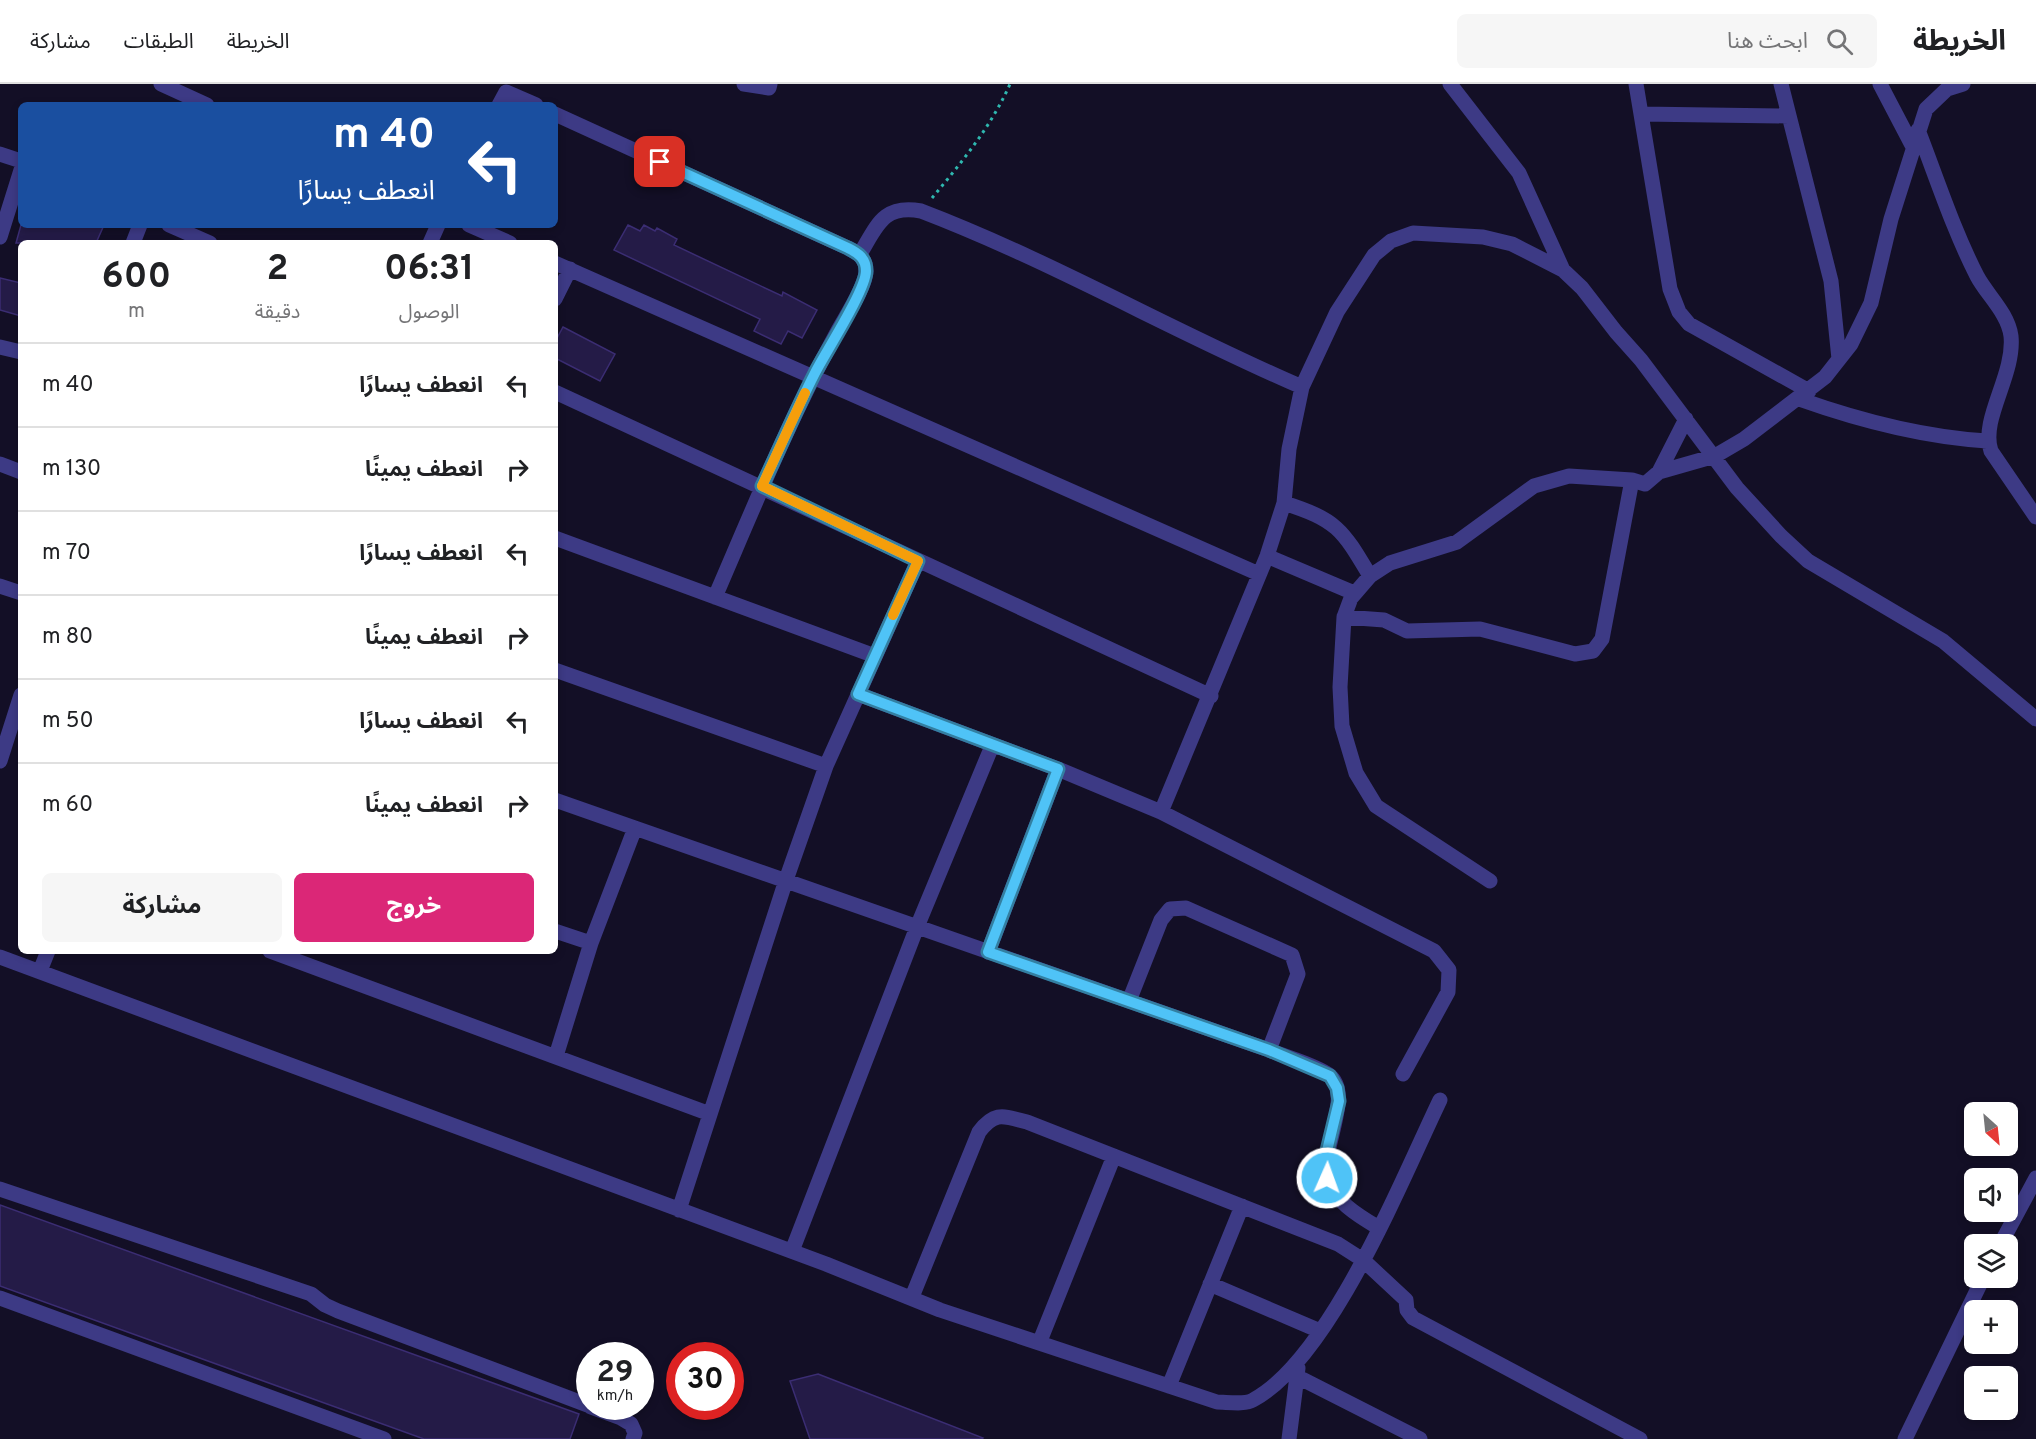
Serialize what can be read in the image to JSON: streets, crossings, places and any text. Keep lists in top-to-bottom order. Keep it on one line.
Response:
{"north":"bottom right","page":{"header":"الخريطة","search":"ابحث هنا","nav":["الخريطة","الطبقات","مشاركة"],"turn":["40 m","انعطف يسارًا"],"eta":["06:31","الوصول","2","دقيقة","600","m"],"list":[{"name":"انعطف يسارًا","value":"40 m"},{"name":"انعطف يمينًا","value":"130 m"},{"name":"انعطف يسارًا","value":"70 m"},{"name":"انعطف يمينًا","value":"80 m"},{"name":"انعطف يسارًا","value":"50 m"},{"name":"انعطف يمينًا","value":"60 m"}],"buttons":["خروج","مشاركة"],"map_buttons":["+","−"],"speed":"29 km/h","limit":"30"}}
